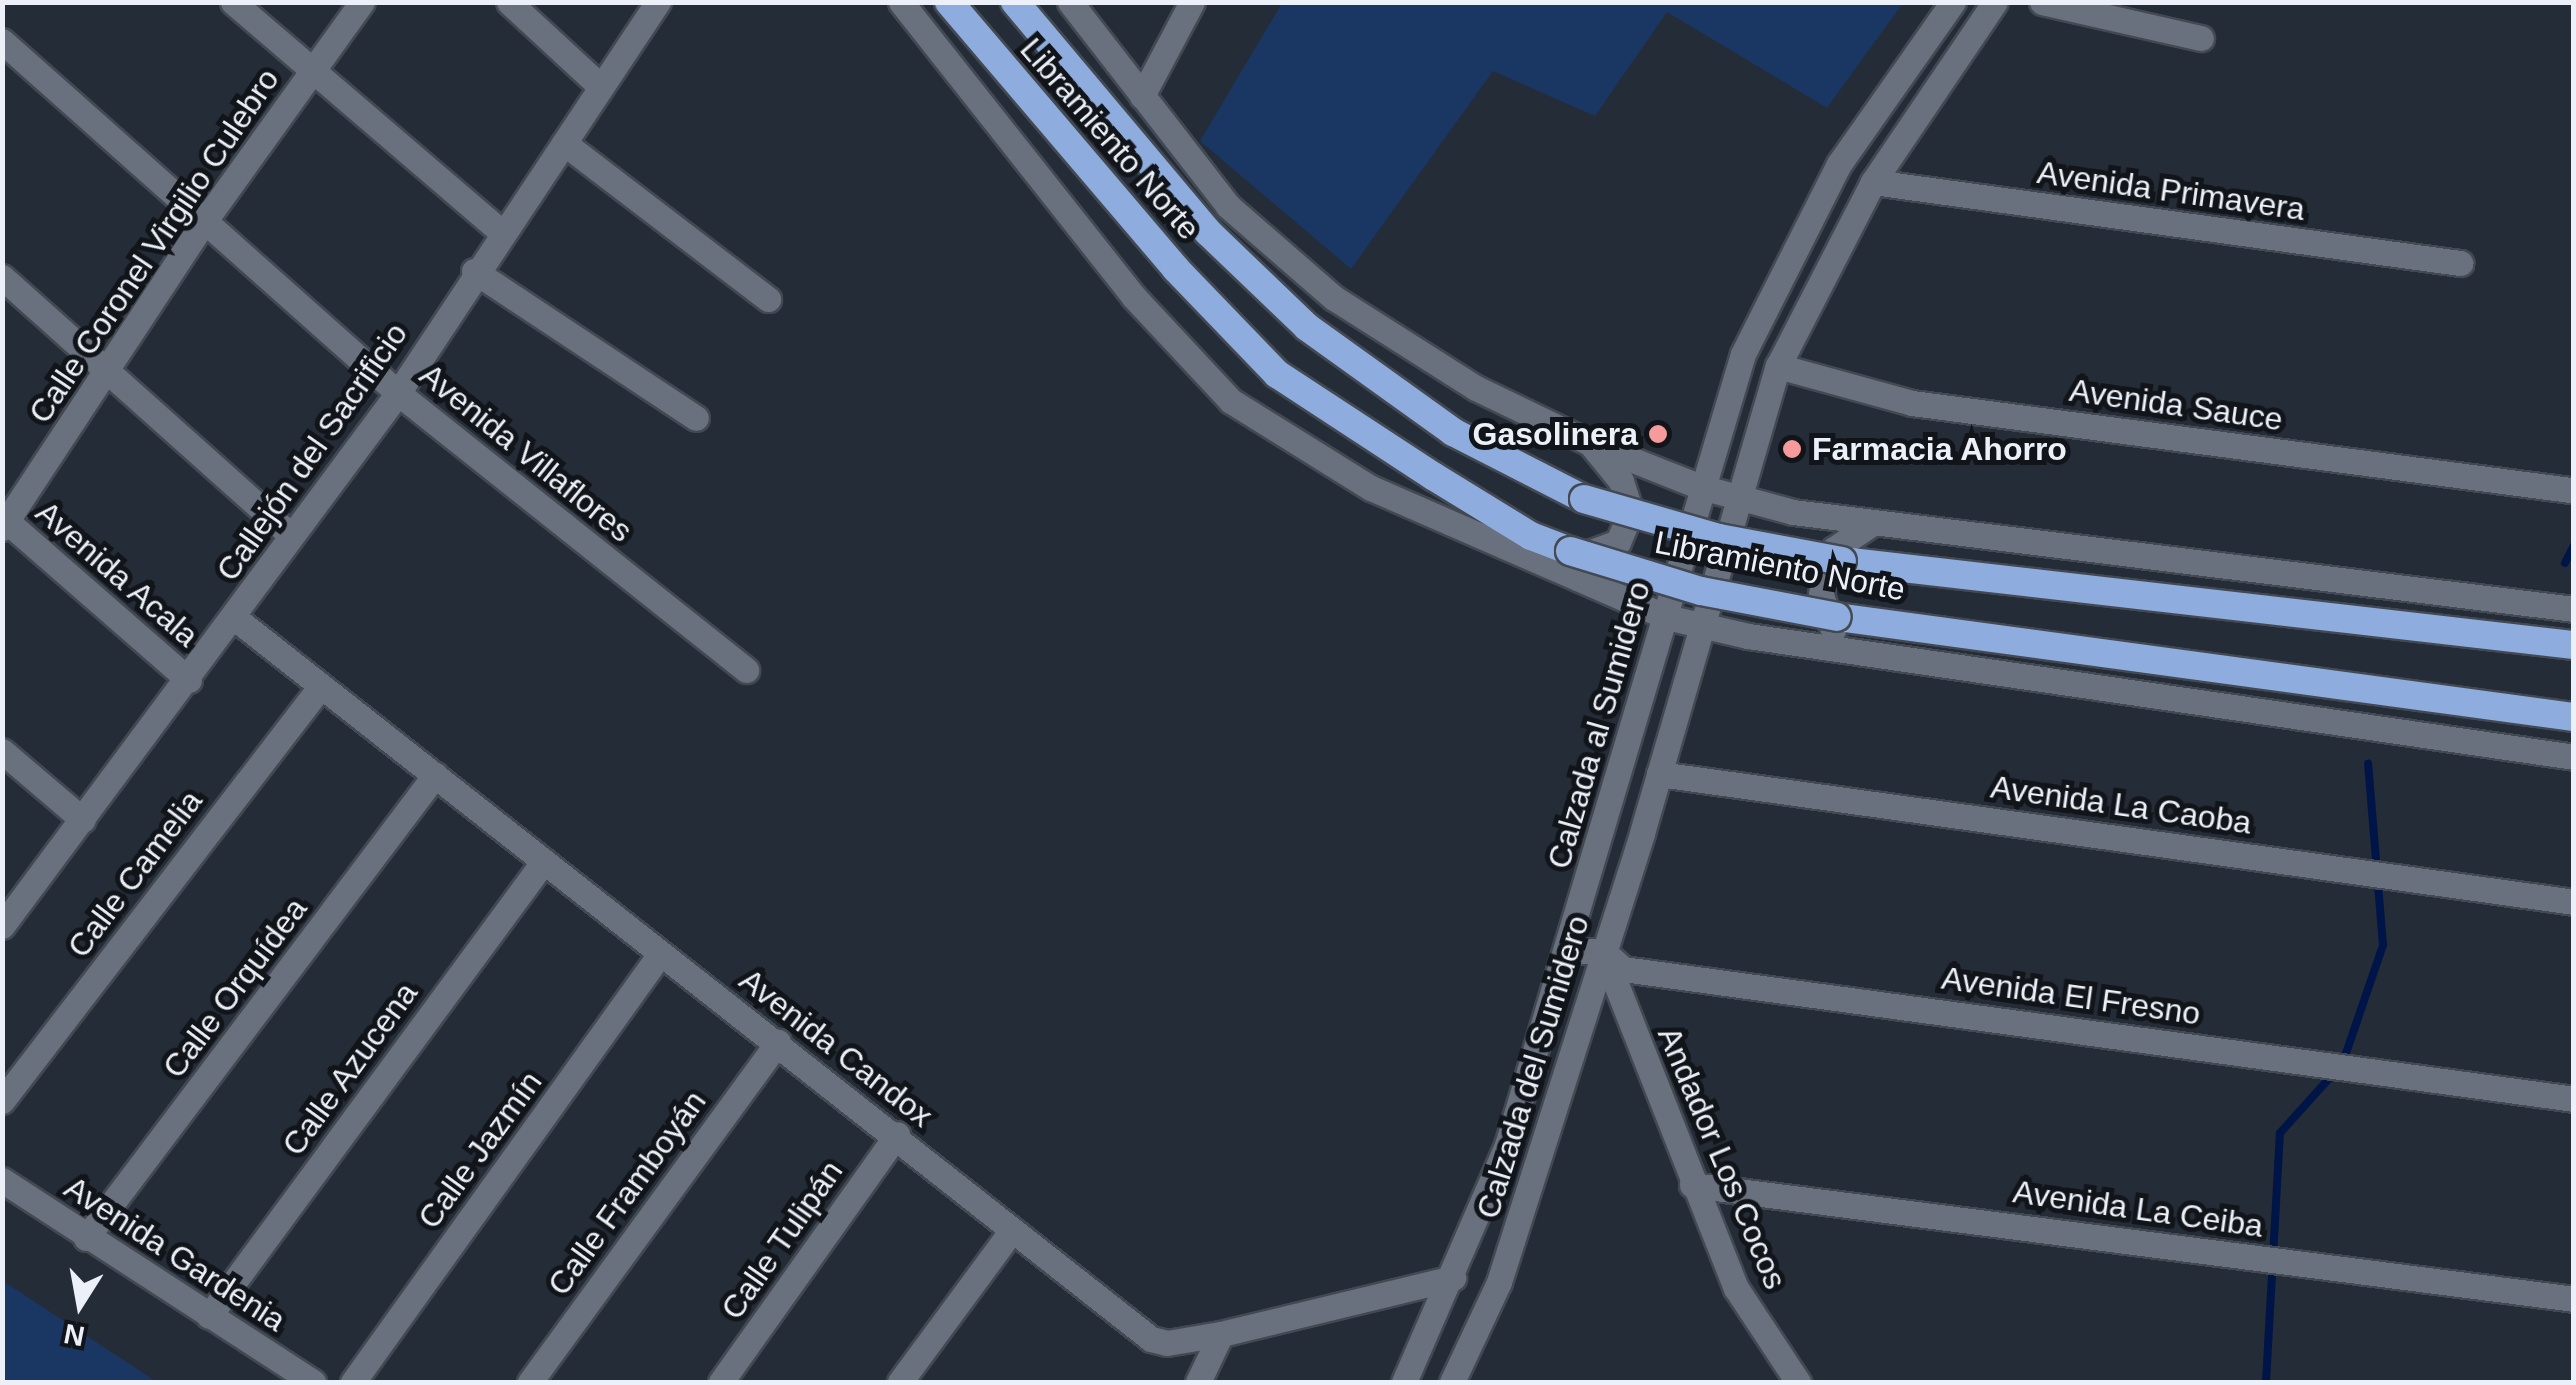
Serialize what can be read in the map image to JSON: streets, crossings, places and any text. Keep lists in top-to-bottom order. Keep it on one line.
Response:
{"streets":{"highway":["Libramiento Norte"],"street":["Avenida Primavera","Calle Coronel Virgilio Culebro","Avenida Sauce","Callejón del Sacrificio","Avenida Villaflores","Avenida Acala","Calzada al Sumidero","Avenida La Caoba","Calle Camelia","Calle Orquídea","Avenida El Fresno","Avenida Candox","Calzada del Sumidero","Calle Azucena","Calle Jazmín","Andador Los Cocos","Calle Framboyán","Avenida La Ceiba","Calle Tulipán","Avenida Gardenia"]},"crossings":[["Libramiento Norte","Calzada al Sumidero"],["Libramiento Norte","Calzada del Sumidero"],["Avenida Primavera","Calzada del Sumidero"],["Calle Coronel Virgilio Culebro","Avenida Villaflores"],["Calle Coronel Virgilio Culebro","Avenida Acala"],["Avenida Sauce","Calzada del Sumidero"],["Callejón del Sacrificio","Avenida Villaflores"],["Callejón del Sacrificio","Avenida Acala"],["Callejón del Sacrificio","Avenida Candox"],["Calzada al Sumidero","Avenida Candox"],["Avenida La Caoba","Calzada del Sumidero"],["Calle Camelia","Avenida Candox"],["Calle Orquídea","Avenida Candox"],["Calle Orquídea","Avenida Gardenia"],["Avenida El Fresno","Calzada del Sumidero"],["Avenida El Fresno","Andador Los Cocos"],["Avenida Candox","Calle Azucena"],["Avenida Candox","Calle Jazmín"],["Avenida Candox","Calle Framboyán"],["Avenida Candox","Calle Tulipán"],["Calzada del Sumidero","Andador Los Cocos"],["Calle Azucena","Avenida Gardenia"],["Andador Los Cocos","Avenida La Ceiba"]],"places":["Gasolinera","Farmacia Ahorro"],"north":"bottom"}
